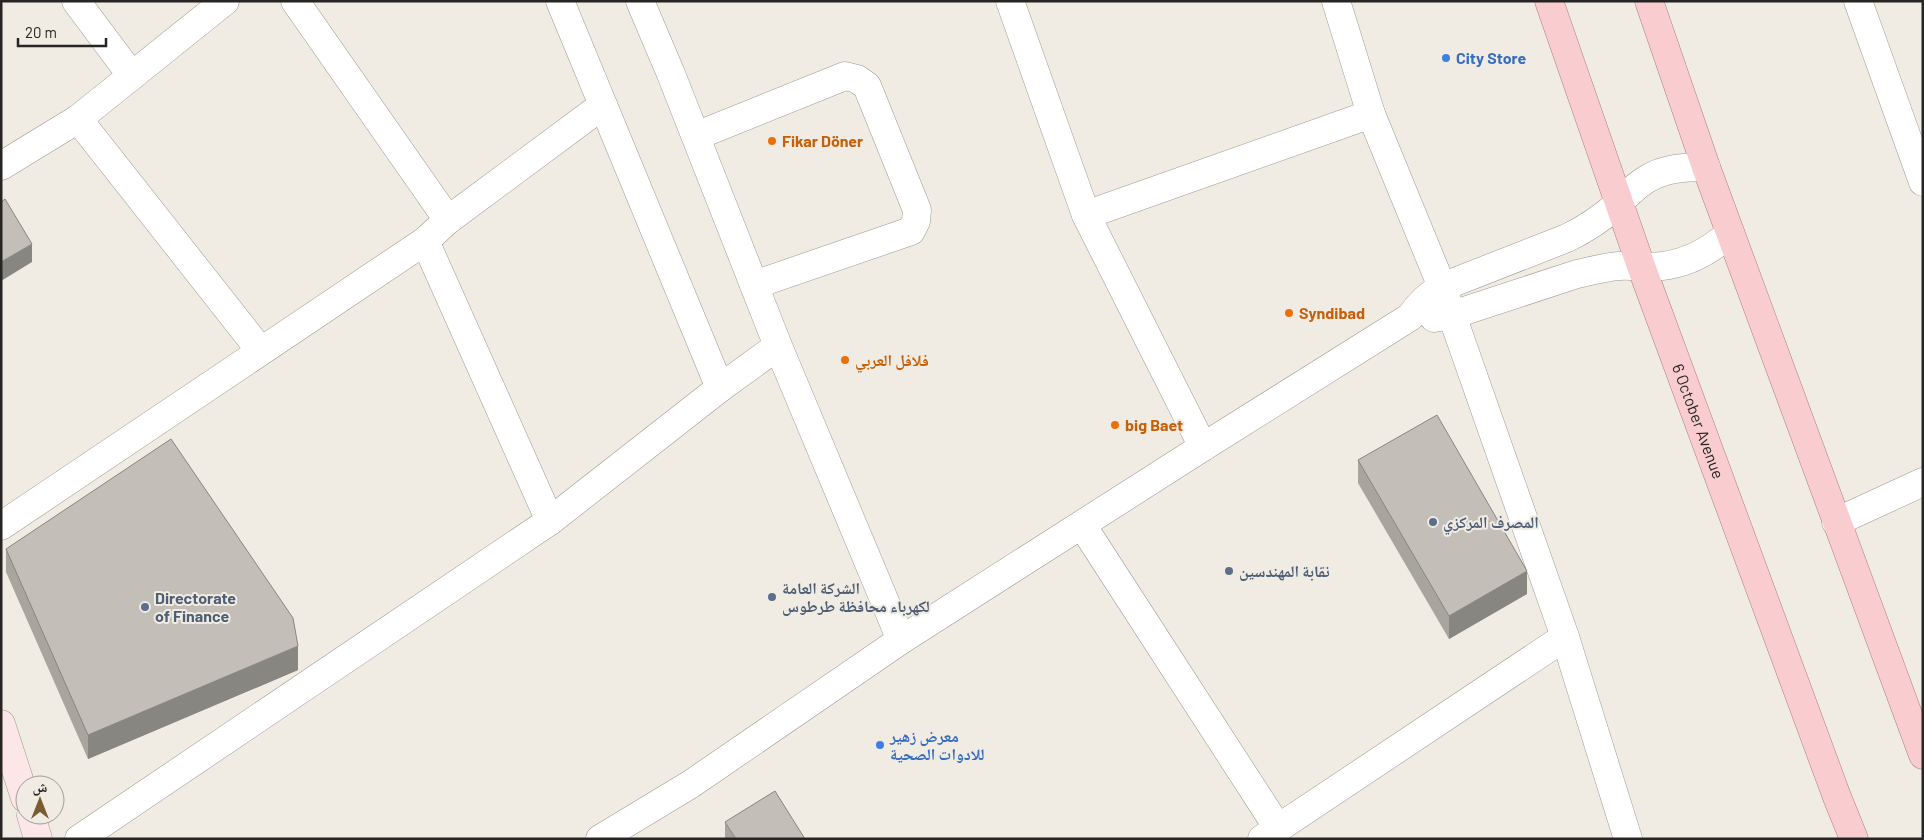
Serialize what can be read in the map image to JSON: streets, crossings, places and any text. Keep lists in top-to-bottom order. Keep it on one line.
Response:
{"streets":{"main road":["6 October Avenue"]},"places":["City Store","Fikar Döner","Syndibad","فلافل العربي","big Baet","المصرف المركزي","نقابة المهندسين","الشركة العامة لكهرباء محافظة طرطوس","Directorate of Finance","معرض زهير للادوات الصحية"],"scale_bar":"20 m","north":"top"}
